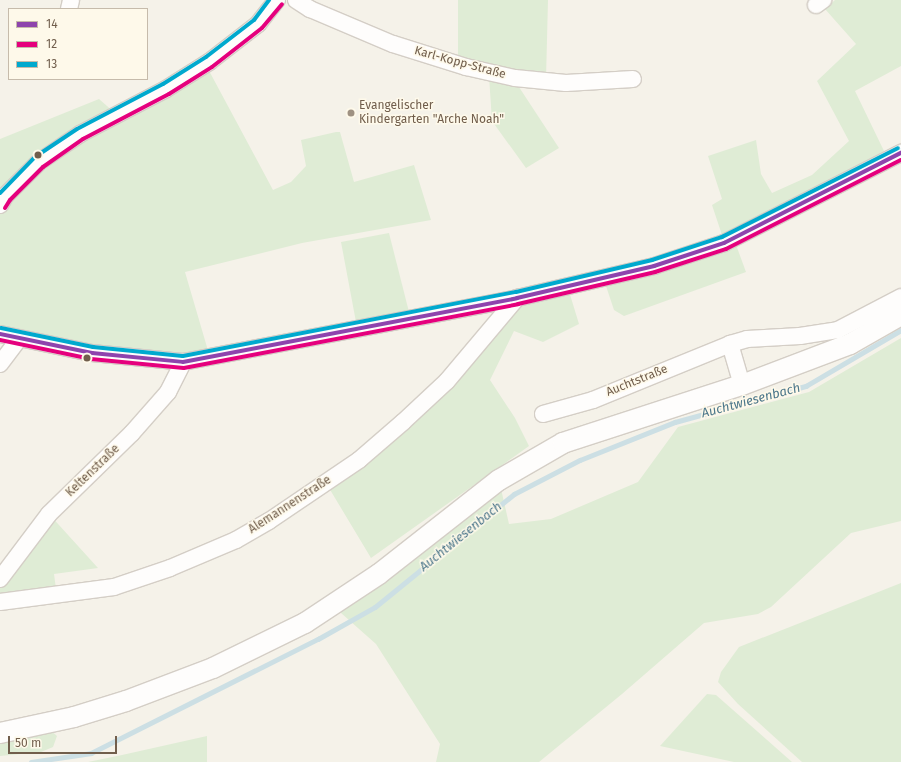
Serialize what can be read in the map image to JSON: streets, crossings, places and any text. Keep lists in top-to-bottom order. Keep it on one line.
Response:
{"streets":{"street":["Karl-Kopp-Straße","Auchtstraße","Keltenstraße","Alemannenstraße"]},"water":["Auchtwiesenbach"],"places":["Evangelischer Kindergarten \"Arche Noah\""],"lines":["transit line 13","transit line 12","transit line 14"],"legend":["14","12","13"],"scale_bar":"50 m"}
